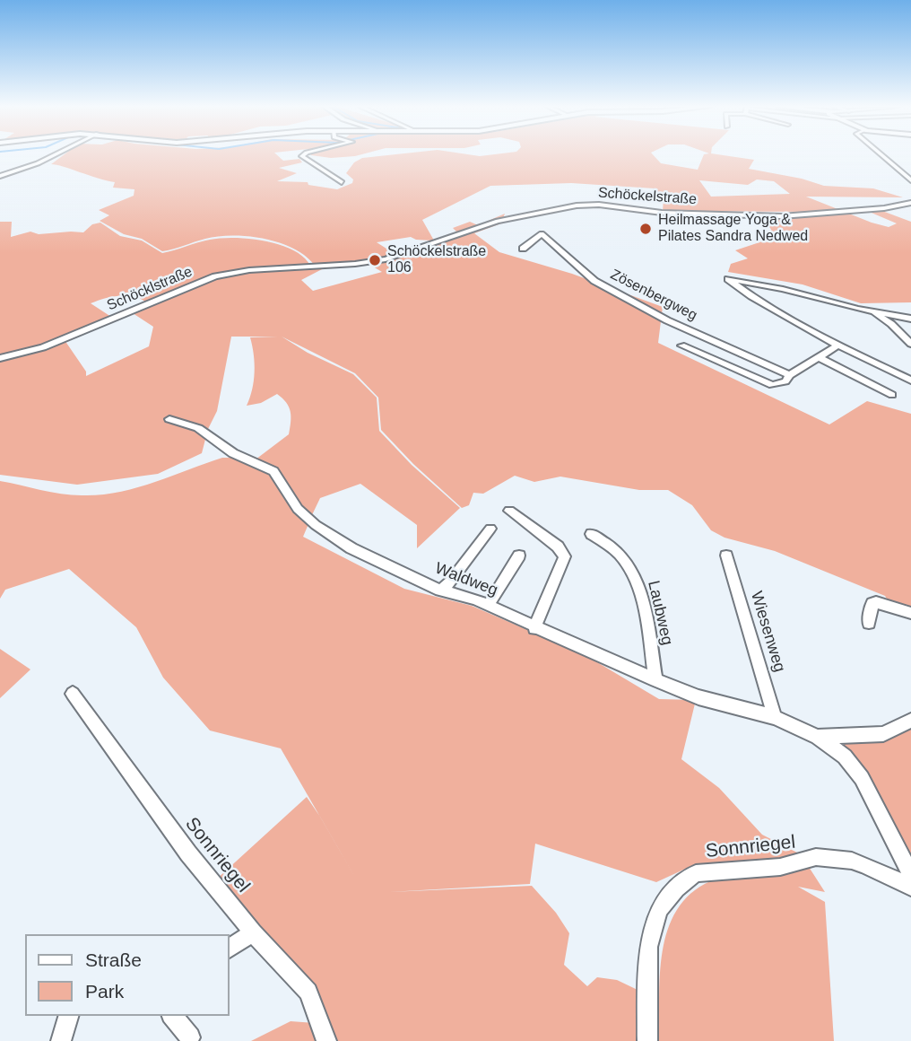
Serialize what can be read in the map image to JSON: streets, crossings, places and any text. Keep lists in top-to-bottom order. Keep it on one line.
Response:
{"streets":{"street":["Schöckelstraße","Schöcklstraße","Zösenbergweg","Waldweg","Laubweg","Wiesenweg","Sonnriegel"]},"crossings":[["Schöckelstraße","Schöcklstraße"],["Waldweg","Laubweg"],["Waldweg","Wiesenweg"]],"places":["Heilmassage Yoga & Pilates Sandra Nedwed","Schöckelstraße 106"],"legend":["Straße","Park"]}
